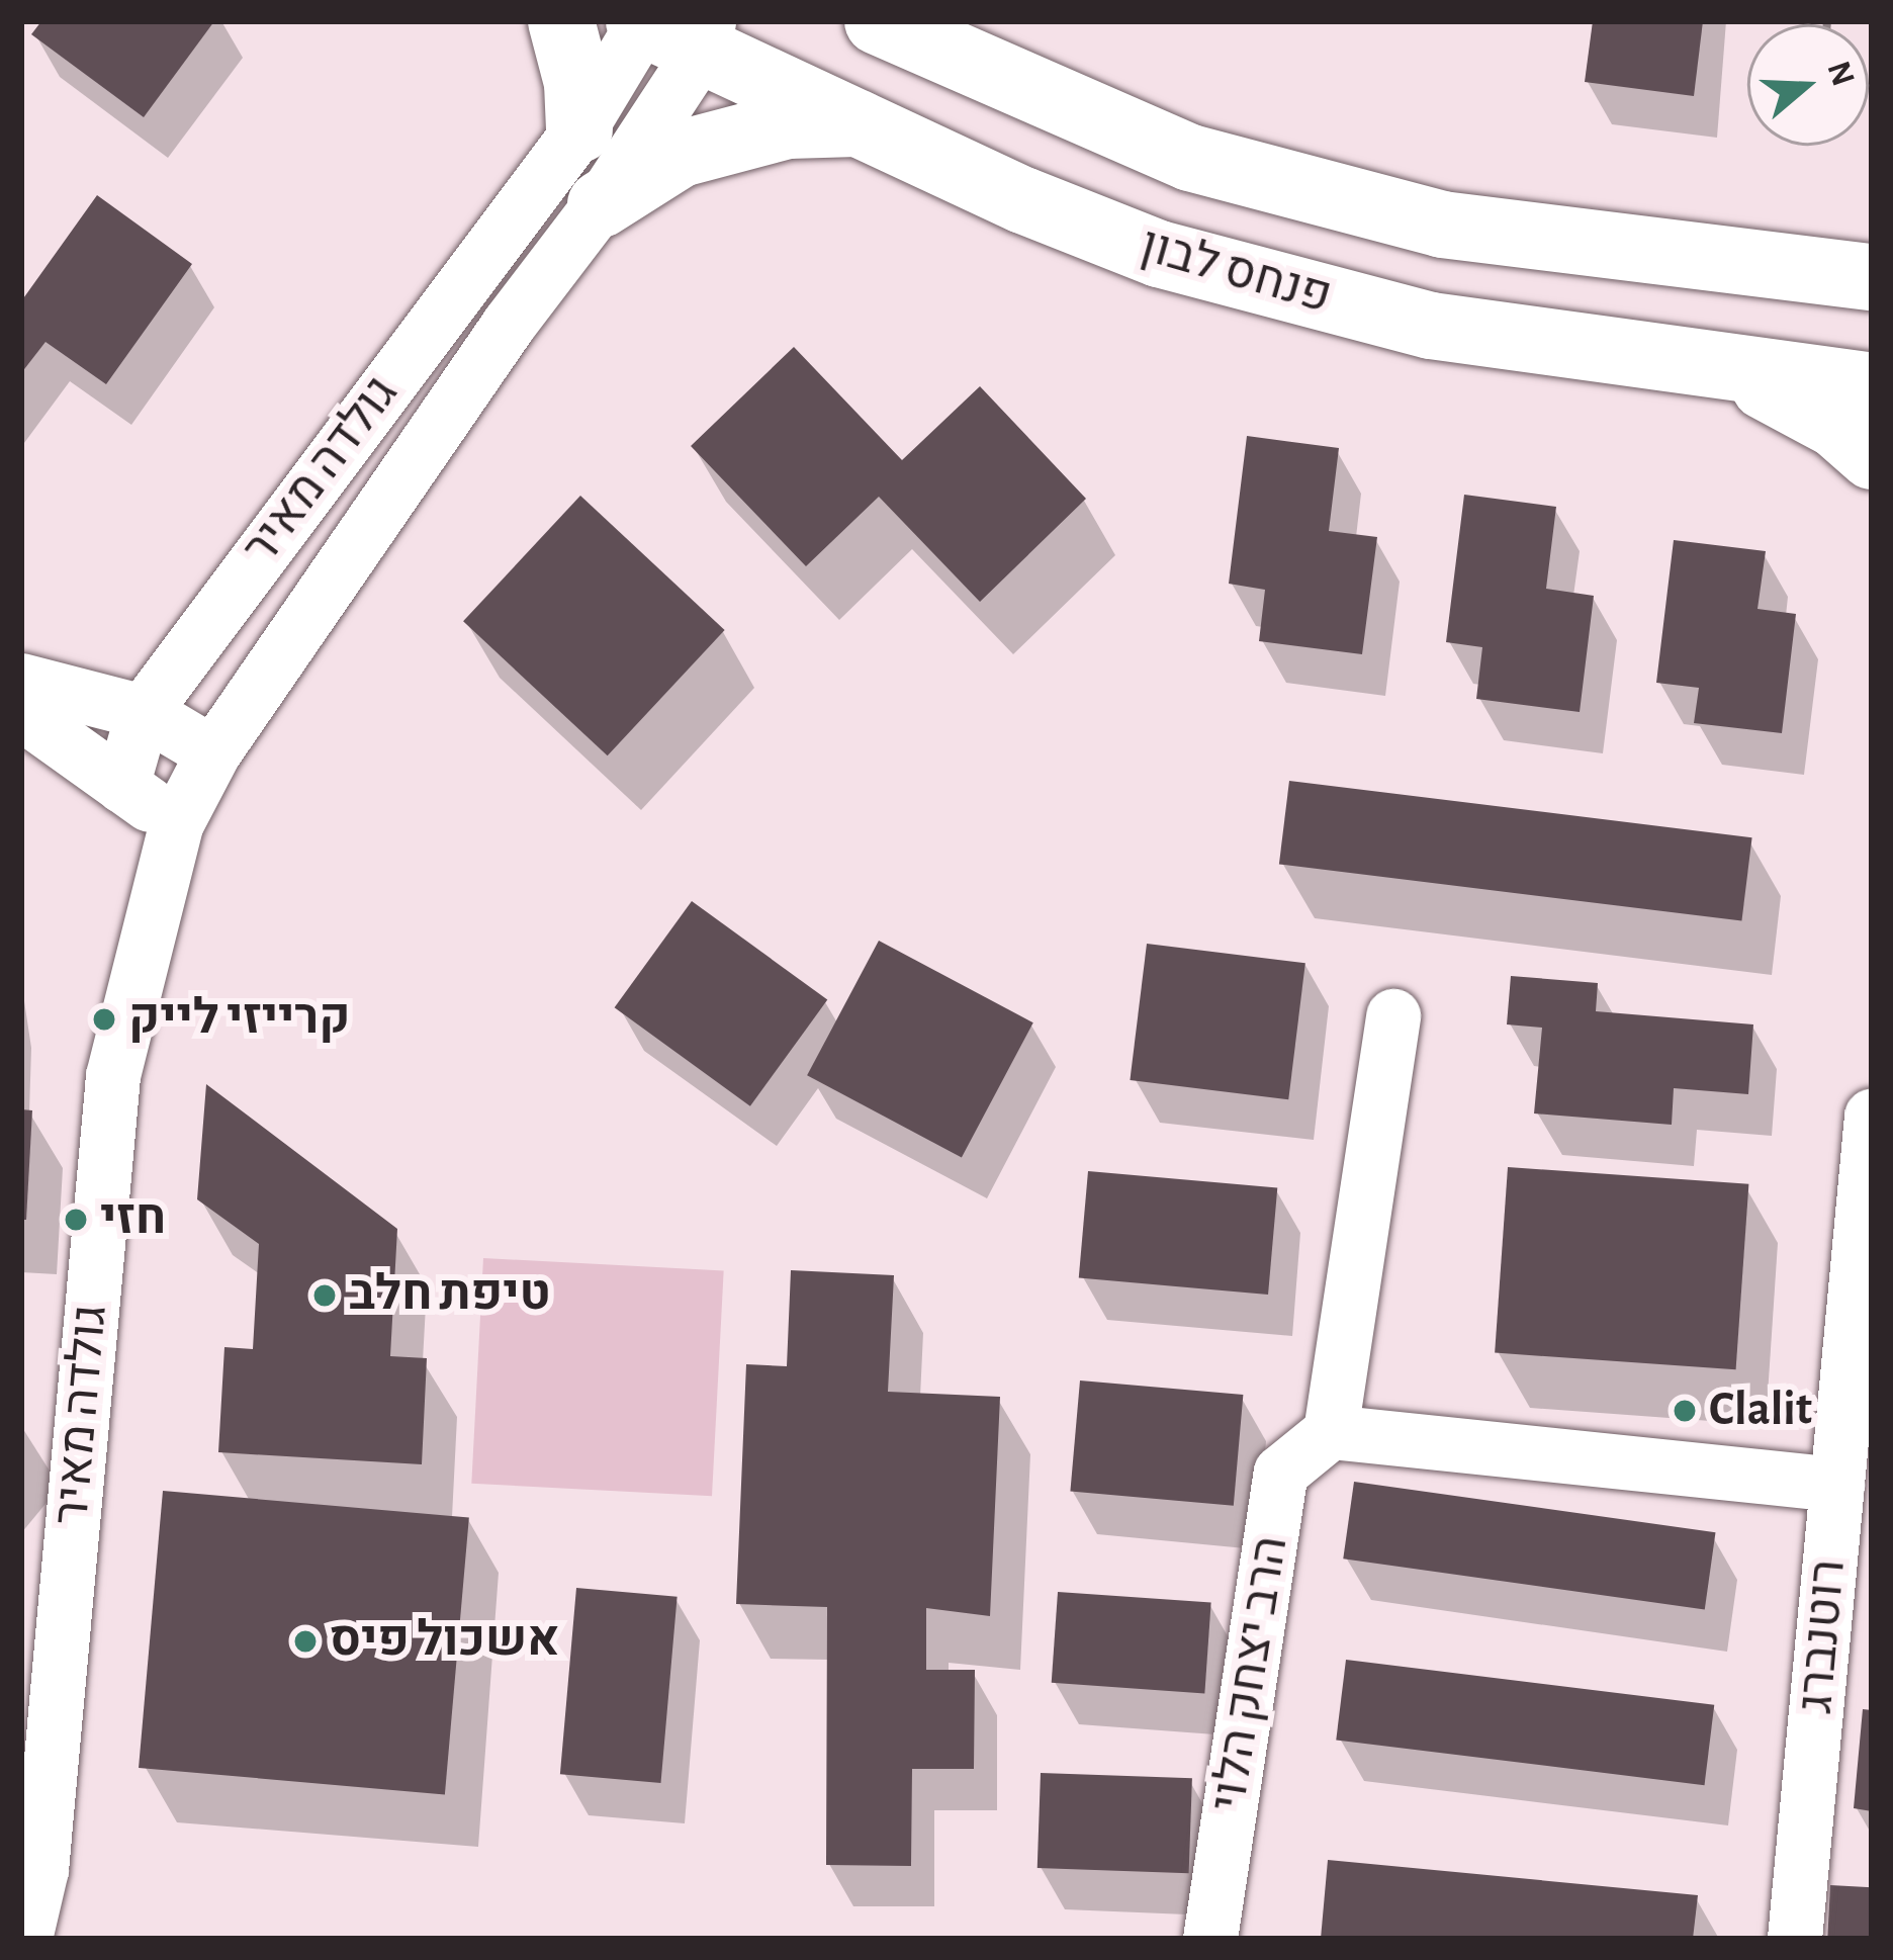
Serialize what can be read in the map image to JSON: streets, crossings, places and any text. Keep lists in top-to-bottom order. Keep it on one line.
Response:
{"streets":{"main road":["פנחס לבון"],"street":["גולדה מאיר","רוטנברג","הרב יצחק הלוי"]},"crossings":[["פנחס לבון","גולדה מאיר"]],"places":["קרייזי לייק","חזי","טיפת חלב","Clalit","אשכול פיס"],"north":"right"}
